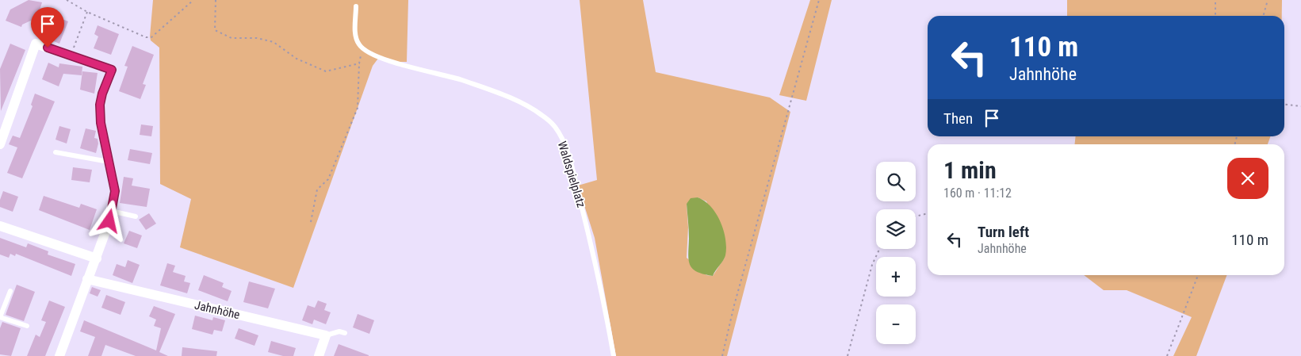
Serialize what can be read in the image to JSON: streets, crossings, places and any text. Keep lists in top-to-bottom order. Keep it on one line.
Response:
{"streets":{"street":["Jahnhöhe"],"lane":["Waldspielplatz"]},"page":{"turn":["110 m","Jahnhöhe"],"then":"Then","heading":["1 min","160 m · 11:12"],"map_buttons":["+","−"],"list":[{"name":"Turn left","note":"Jahnhöhe","value":"110 m"}]}}
